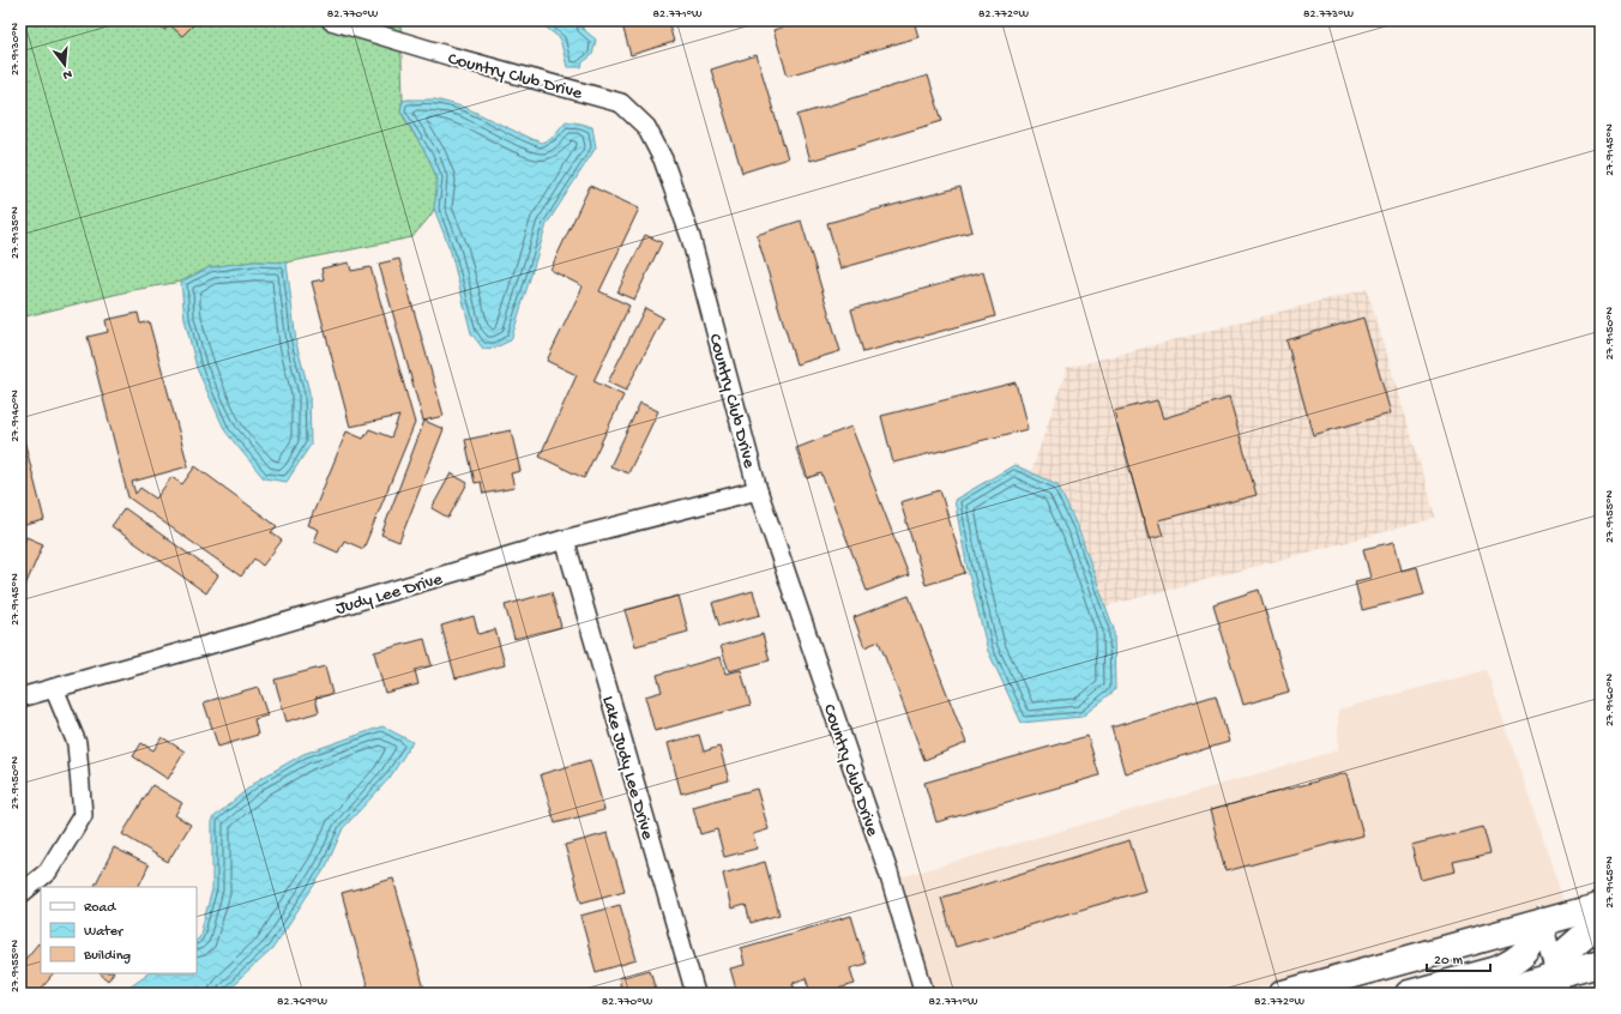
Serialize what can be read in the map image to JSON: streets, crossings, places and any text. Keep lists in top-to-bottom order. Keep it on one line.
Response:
{"streets":{"street":["Country Club Drive","Judy Lee Drive","Lake Judy Lee Drive"]},"crossings":[["Country Club Drive","Judy Lee Drive"],["Judy Lee Drive","Lake Judy Lee Drive"]],"legend":["Road","Water","Building"],"scale_bar":"20 m","north":"bottom","coordinates":["82.770°W","82.771°W","82.772°W","82.773°W","27.9130°N","27.9145°N","27.9135°N","27.9150°N","27.9140°N","27.9155°N","27.9160°N","27.9165°N","82.769°W"]}
